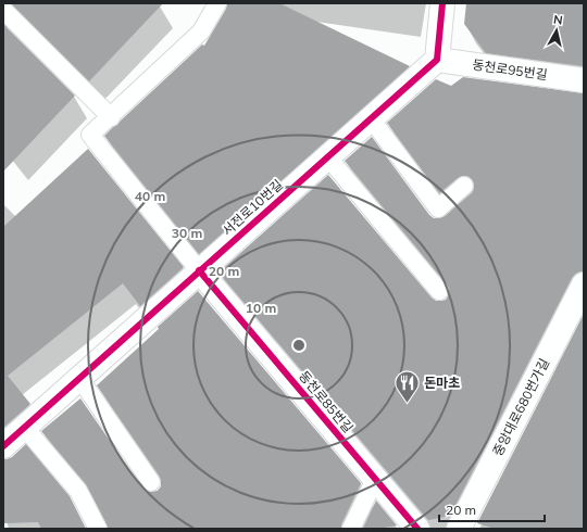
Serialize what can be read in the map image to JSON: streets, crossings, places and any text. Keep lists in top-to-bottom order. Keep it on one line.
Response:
{"streets":{"street":["동천로95번길","서전로10번길","동천로85번길","중앙대로680번가길"]},"crossings":[["동천로95번길","서전로10번길"],["서전로10번길","동천로85번길"]],"places":{"restaurant":["돈마초"]},"scale_bar":"20 m","north":"top","rings":["40 m","30 m","20 m","10 m"]}
